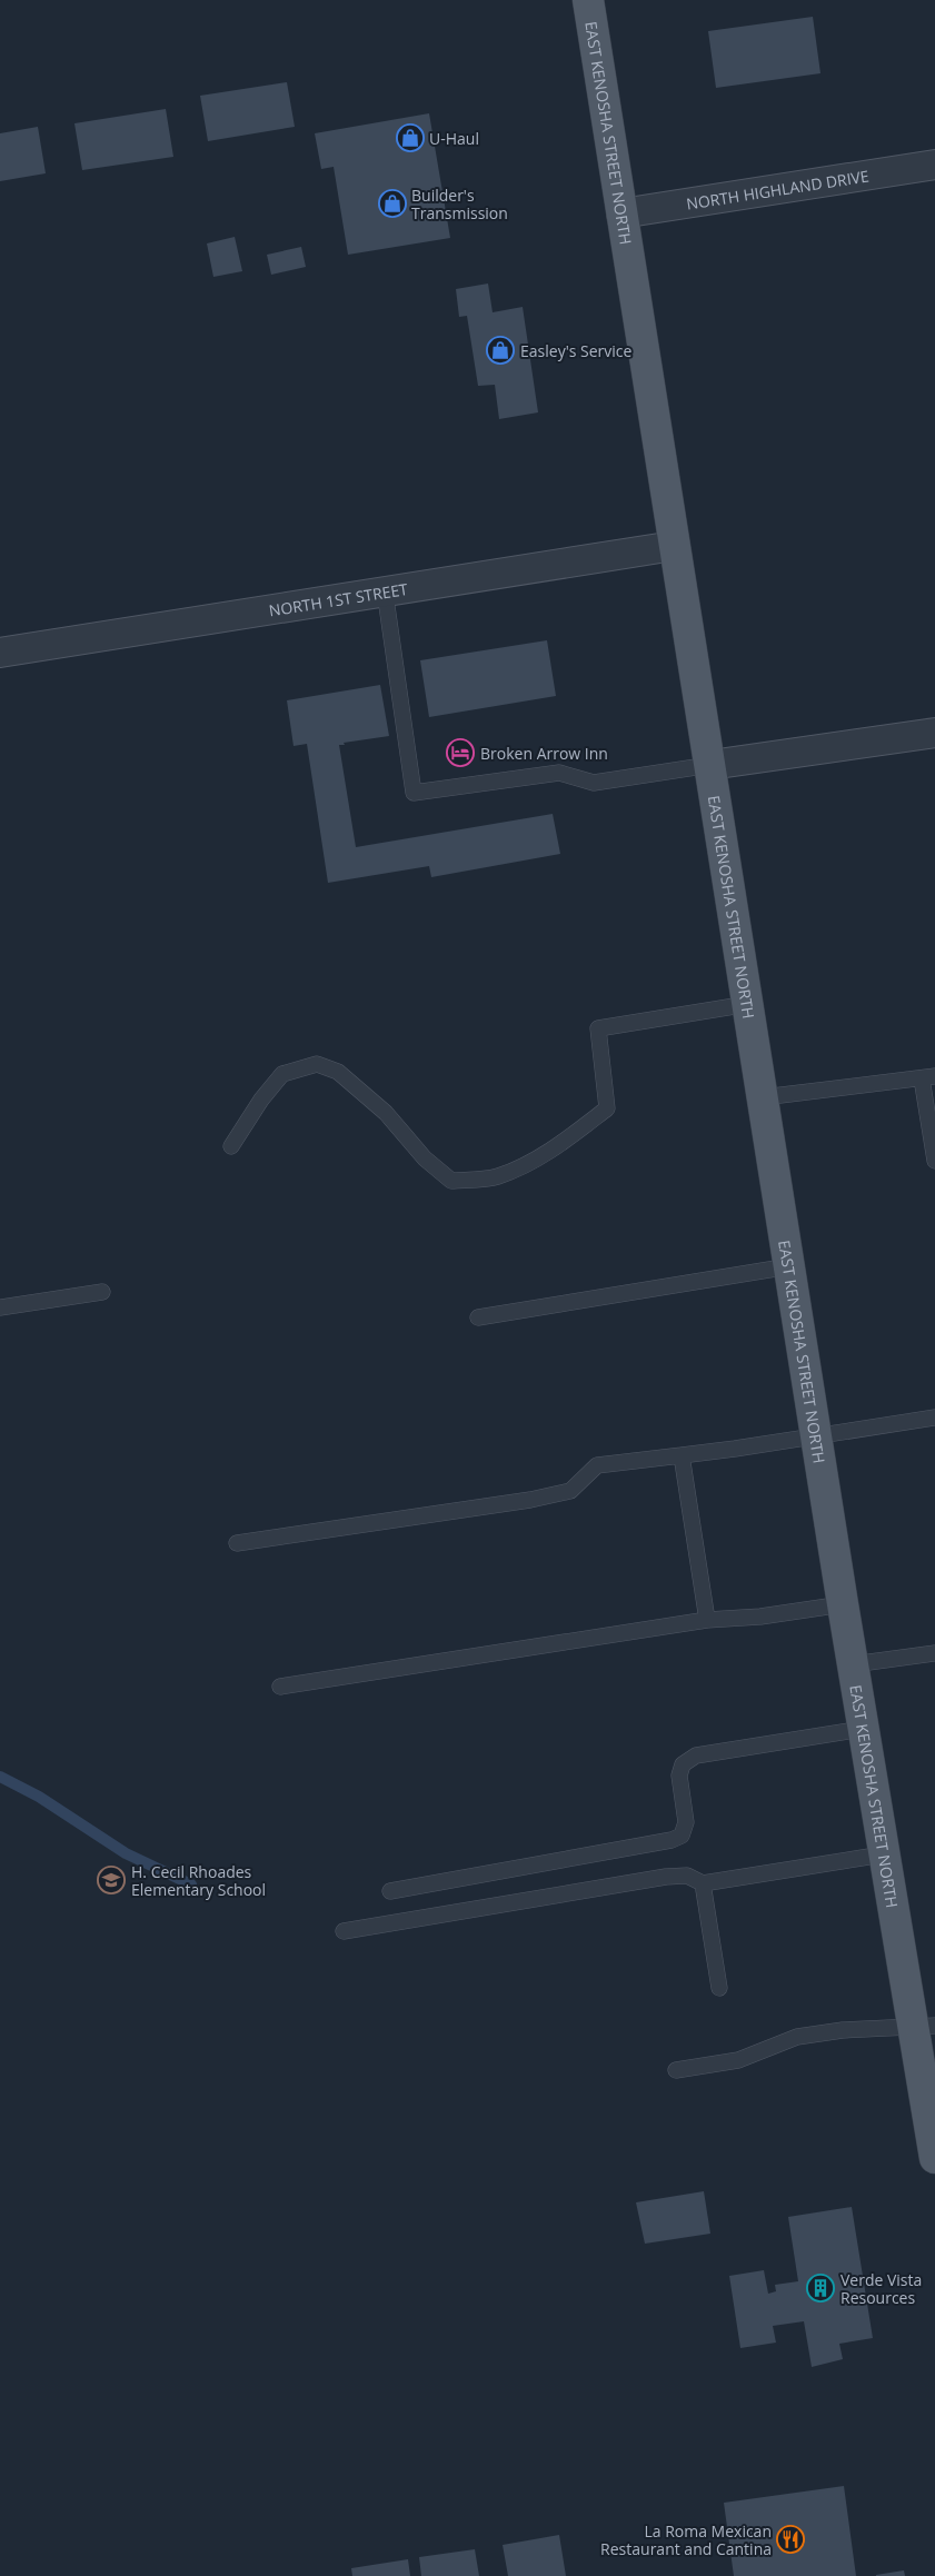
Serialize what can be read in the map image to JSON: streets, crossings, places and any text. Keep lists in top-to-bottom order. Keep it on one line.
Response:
{"streets":{"main road":["EAST KENOSHA STREET NORTH"],"street":["NORTH HIGHLAND DRIVE","NORTH 1ST STREET"]},"crossings":[["EAST KENOSHA STREET NORTH","NORTH HIGHLAND DRIVE"],["EAST KENOSHA STREET NORTH","NORTH 1ST STREET"]],"places":{"shop":["U-Haul","Builder's Transmission","Easley's Service"],"hotel":["Broken Arrow Inn"],"school or university":["H. Cecil Rhoades Elementary School"],"building":["Verde Vista Resources"],"restaurant":["La Roma Mexican Restaurant and Cantina"]}}
